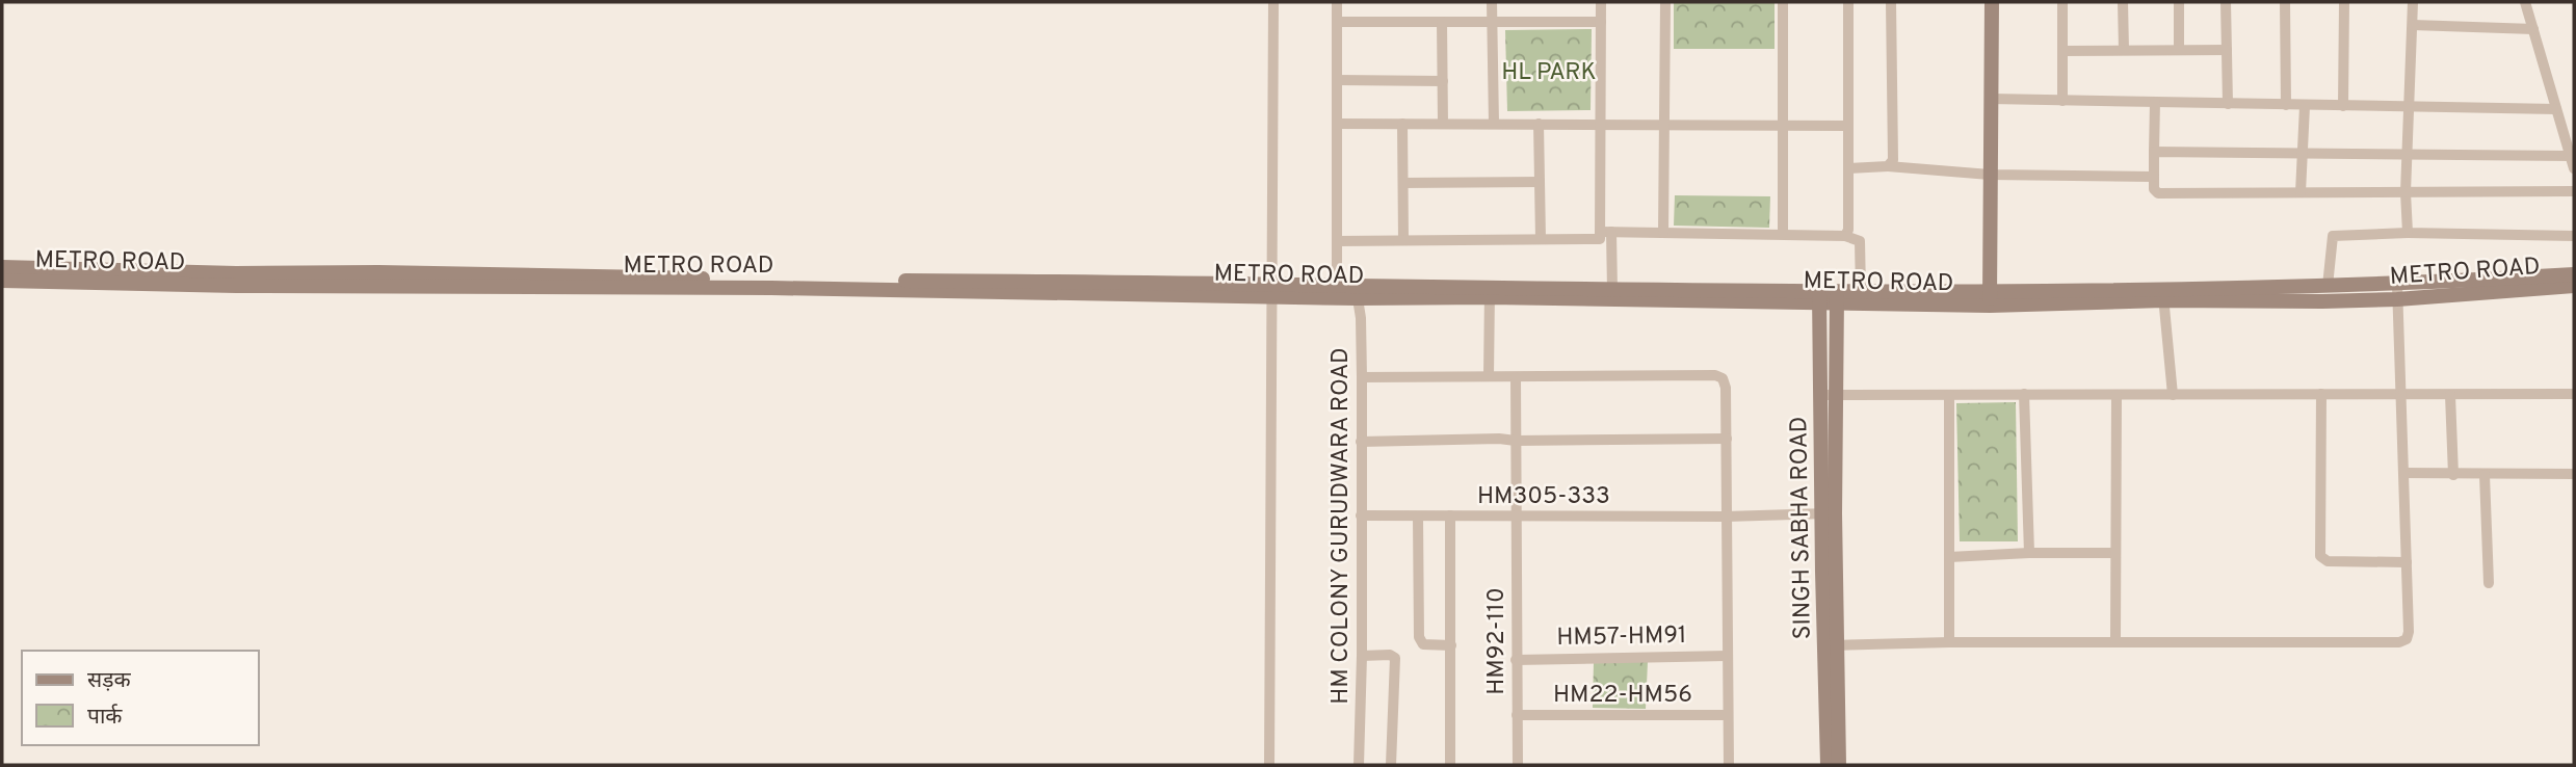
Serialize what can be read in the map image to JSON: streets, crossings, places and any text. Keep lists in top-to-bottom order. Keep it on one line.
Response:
{"streets":{"street":["METRO ROAD","HM305-333","HM COLONY GURUDWARA ROAD","SINGH SABHA ROAD","HM57-HM91","HM92-110","HM22-HM56"]},"crossings":[["METRO ROAD","HM COLONY GURUDWARA ROAD"],["METRO ROAD","SINGH SABHA ROAD"],["HM305-333","HM COLONY GURUDWARA ROAD"],["HM305-333","SINGH SABHA ROAD"],["HM305-333","HM92-110"],["HM57-HM91","HM92-110"],["HM92-110","HM22-HM56"]],"parks":["HL PARK"],"legend":["सड़क","पार्क"]}
